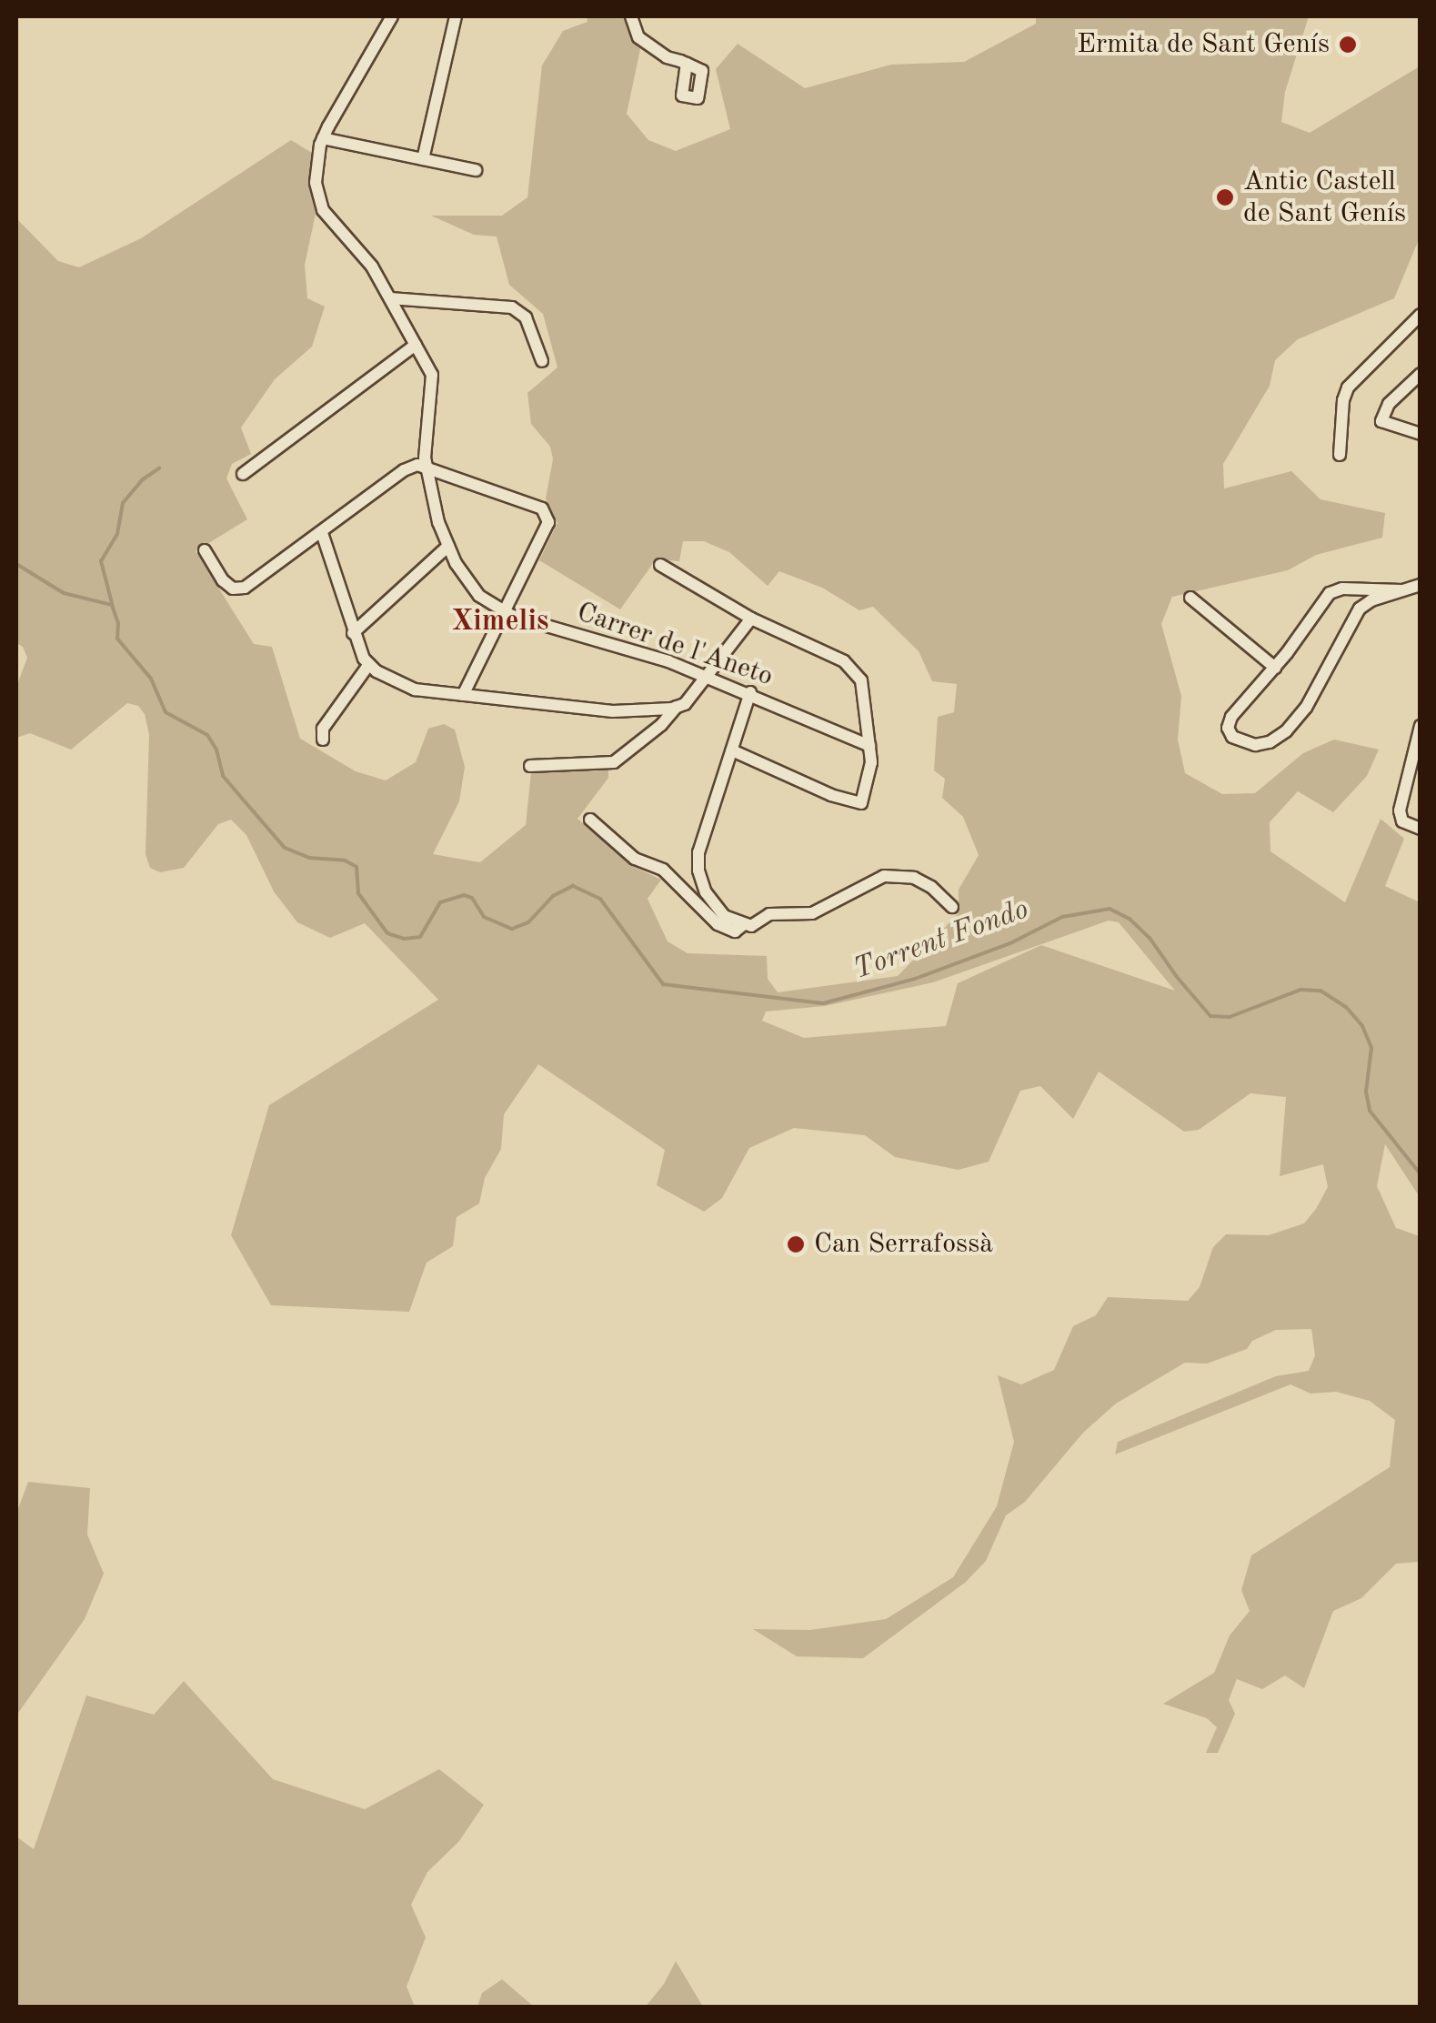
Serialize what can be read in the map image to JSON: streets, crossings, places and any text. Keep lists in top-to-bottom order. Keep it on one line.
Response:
{"streets":{"street":["Carrer de l'Aneto"]},"districts":["Ximelis"],"water":["Torrent Fondo"],"places":["Ermita de Sant Genís","Antic Castell de Sant Genís","Can Serrafossà"]}
